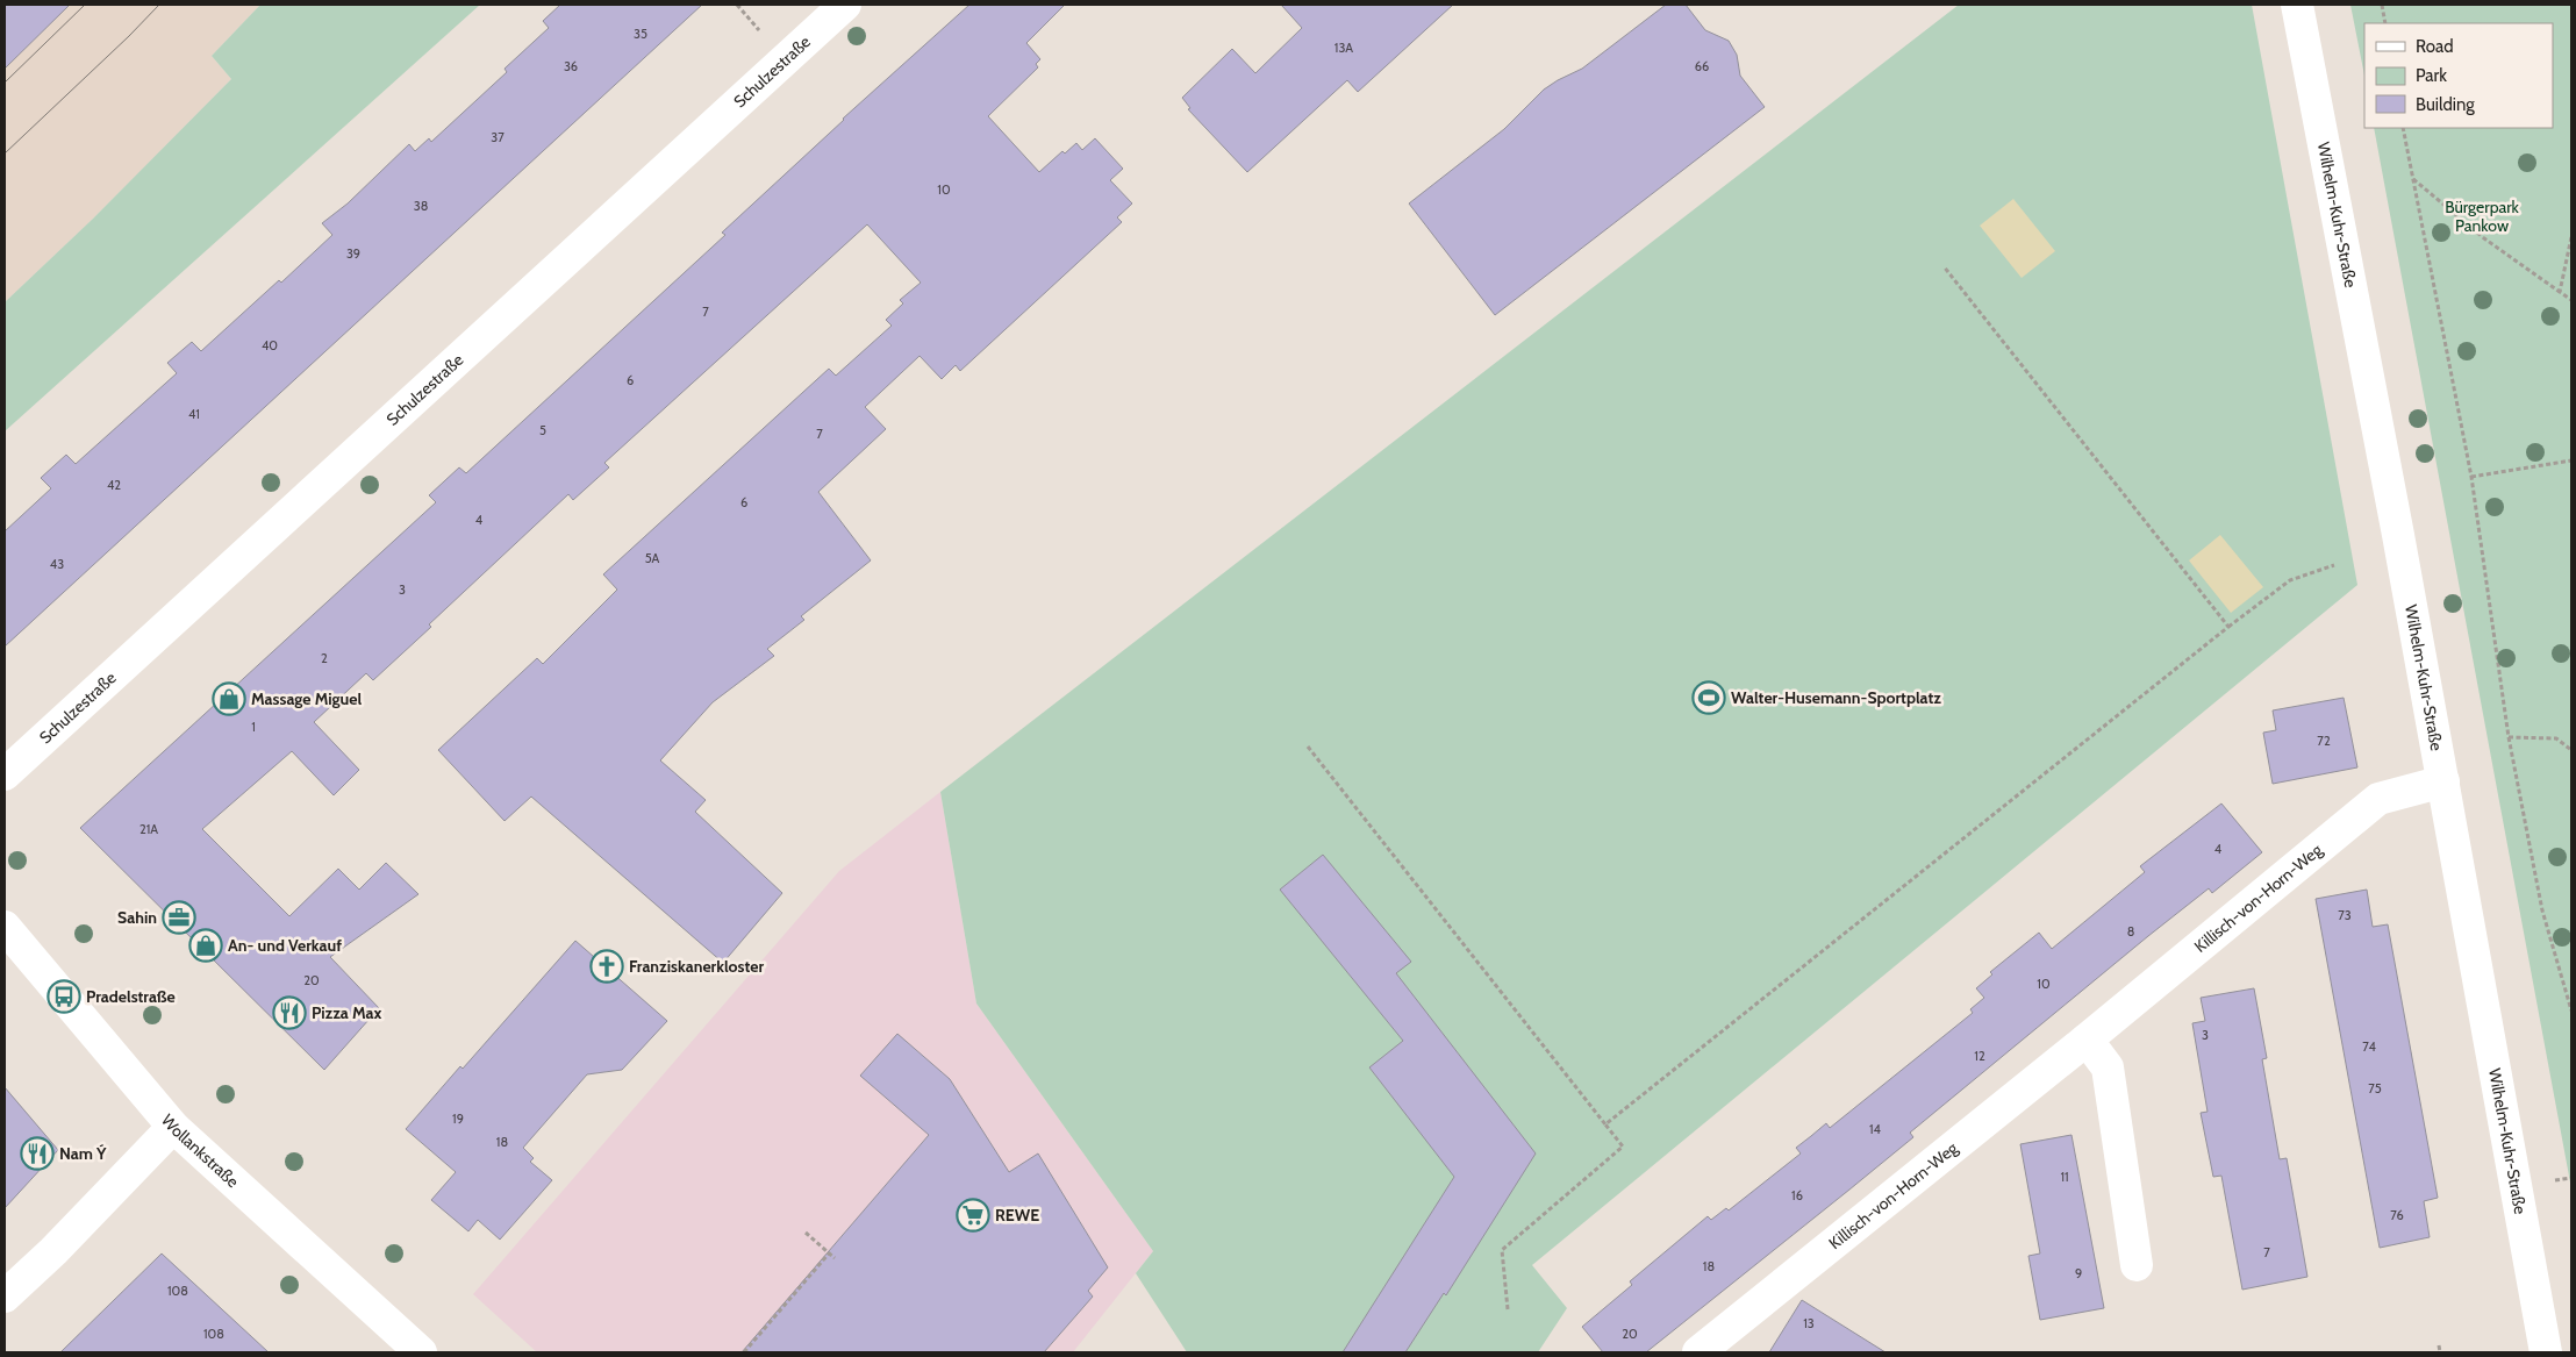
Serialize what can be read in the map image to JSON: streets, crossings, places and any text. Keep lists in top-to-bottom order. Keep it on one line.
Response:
{"streets":{"street":["Schulzestraße","Wilhelm-Kuhr-Straße","Killisch-von-Horn-Weg","Wollankstraße"]},"crossings":[["Wilhelm-Kuhr-Straße","Killisch-von-Horn-Weg"]],"parks":["Bürgerpark Pankow"],"places":{"sports":["Walter-Husemann-Sportplatz"],"shop":["Massage Miguel","An- und Verkauf"],"office":["Sahin"],"church":["Franziskanerkloster"],"bus stop":["Pradelstraße"],"restaurant":["Pizza Max","Nam Ý"],"supermarket":["REWE"]},"house_numbers":["35","13A","36","66","37","10","38","39","7","40","6","41","5","7","42","6","4","5A","43","3","2","1","72","21A","4","73","8","20","10","3","74","12","75","19","14","18","11","16","76","7","18","9","108","13","108","20"],"legend":["Road","Park","Building"]}
